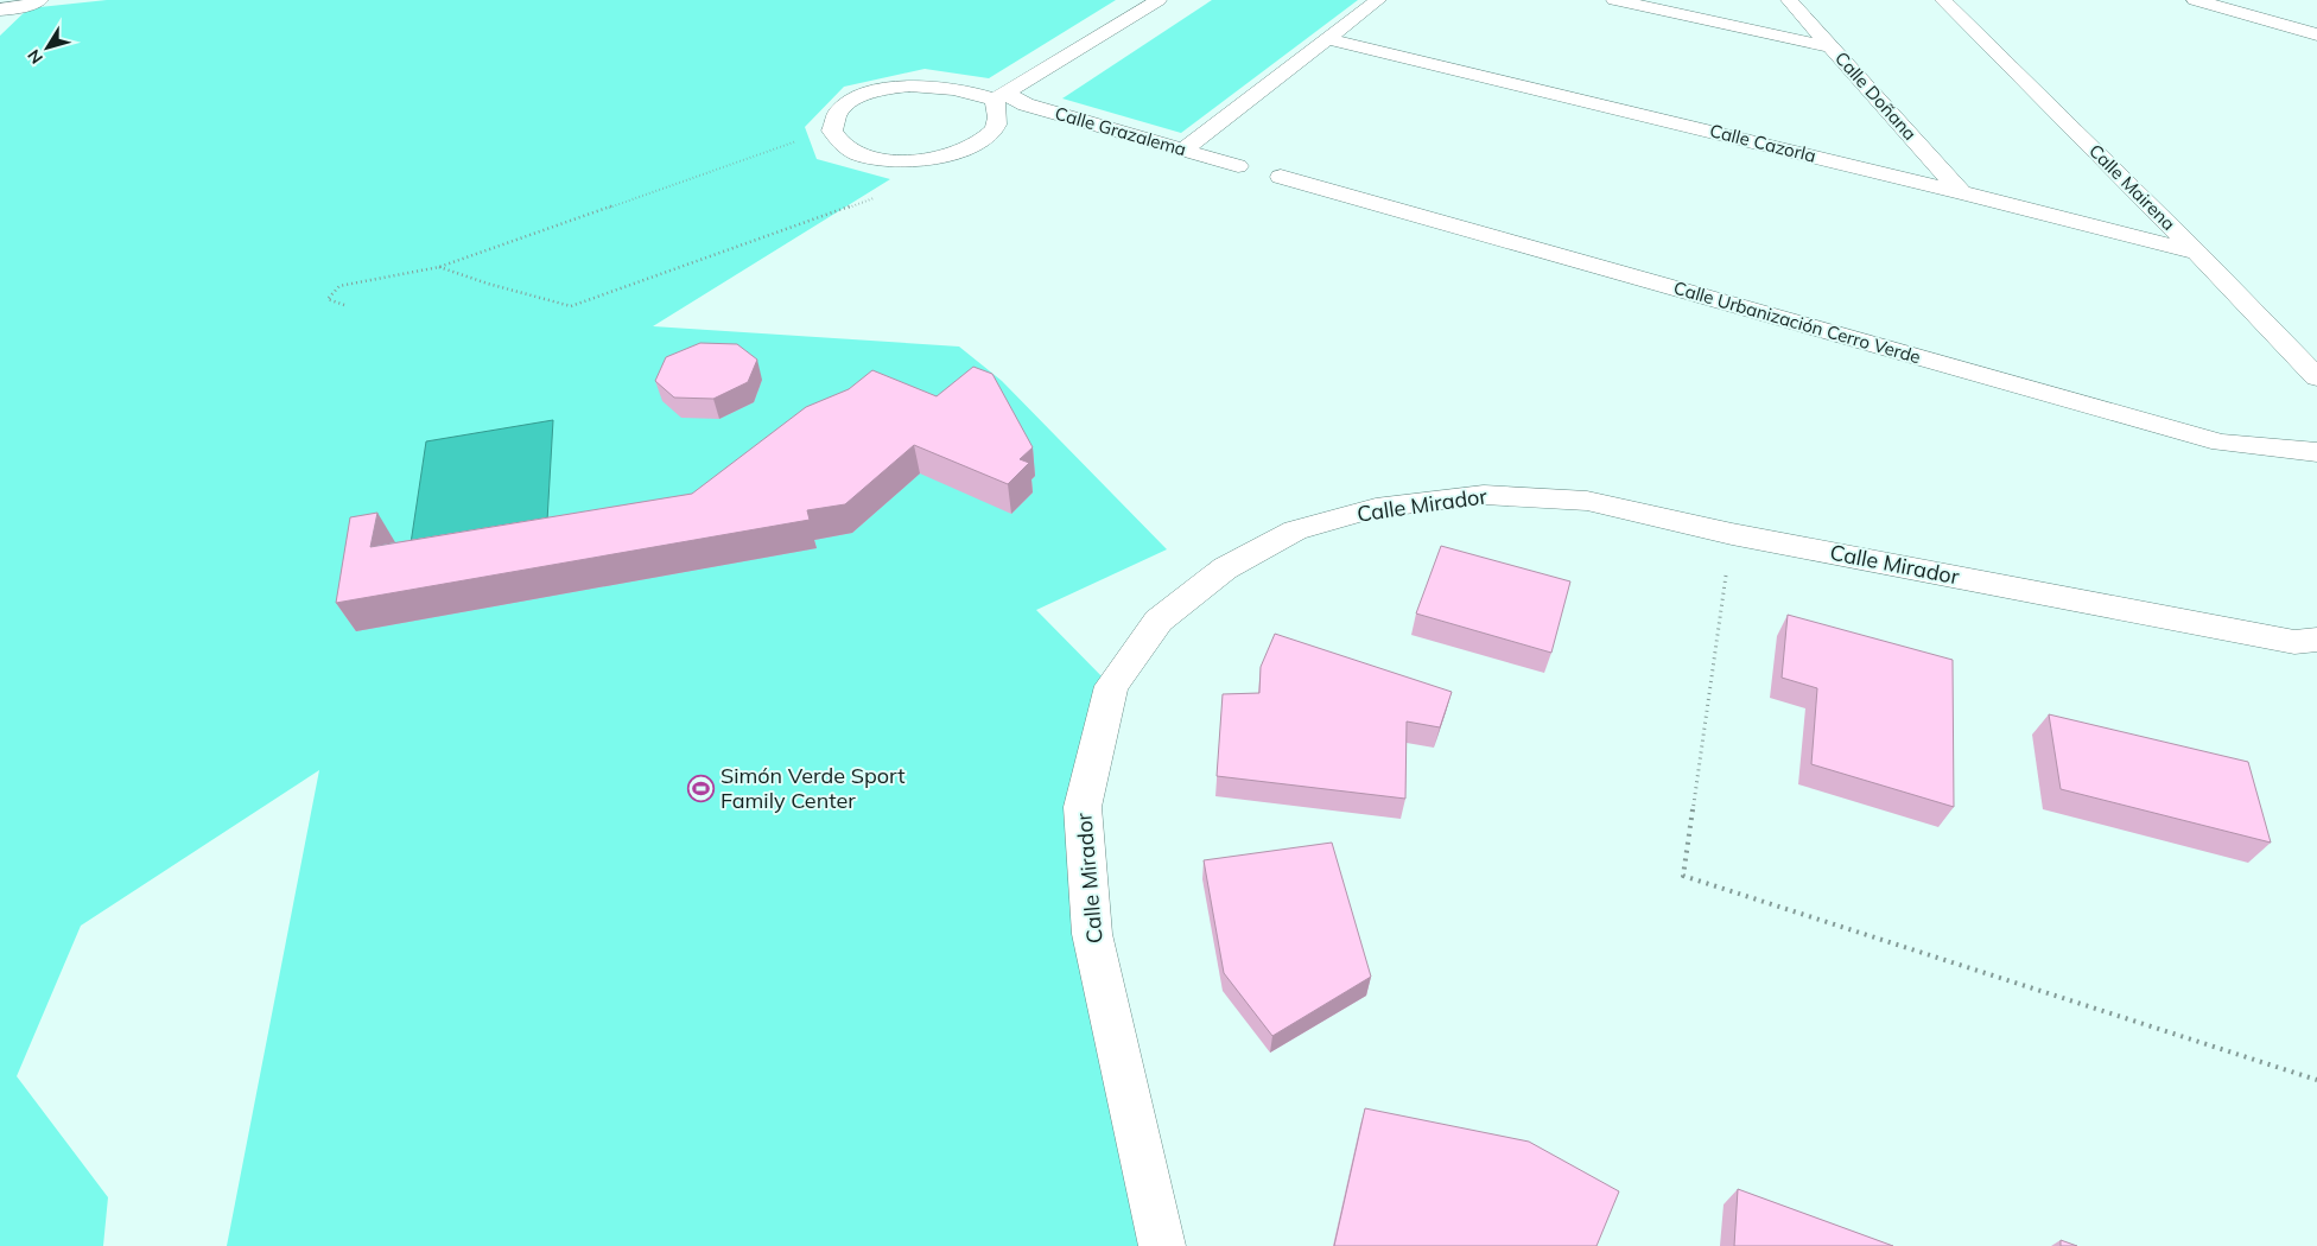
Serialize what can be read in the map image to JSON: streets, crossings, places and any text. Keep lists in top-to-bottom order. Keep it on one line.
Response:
{"streets":{"street":["Calle Doñana","Calle Grazalema","Calle Cazorla","Calle Mairena","Calle Urbanización Cerro Verde","Calle Mirador"]},"crossings":[["Calle Doñana","Calle Cazorla"],["Calle Cazorla","Calle Mairena"]],"places":{"sports":["Simón Verde Sport Family Center"]},"north":"bottom left"}
